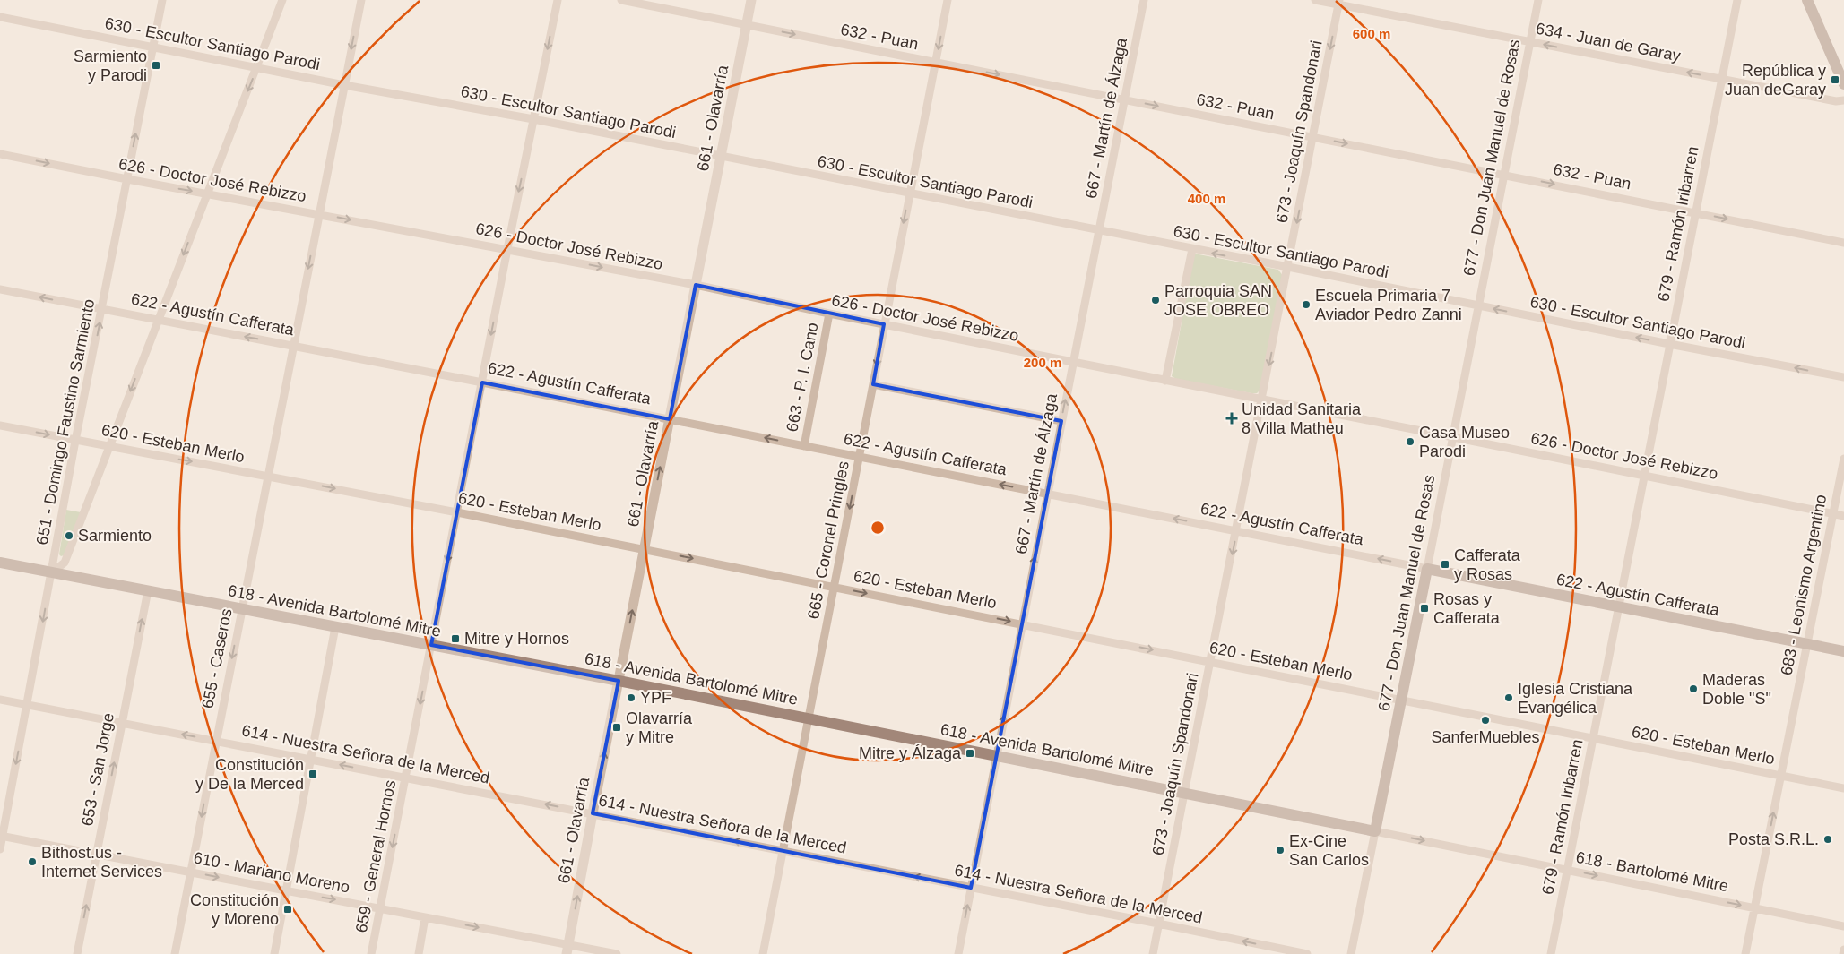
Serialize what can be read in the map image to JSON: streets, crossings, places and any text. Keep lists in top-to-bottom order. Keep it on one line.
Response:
{"streets":{"main road":["677 - Don Juan Manuel de Rosas","622 - Agustín Cafferata","618 - Avenida Bartolomé Mitre"],"street":["632 - Puan","634 - Juan de Garay","630 - Escultor Santiago Parodi","661 - Olavarría","667 - Martín de Álzaga","673 - Joaquín Spandonari","626 - Doctor José Rebizzo","679 - Ramón Iribarren","663 - P. I. Cano","651 - Domingo Faustino Sarmiento","620 - Esteban Merlo","665 - Coronel Pringles","683 - Leonismo Argentino","655 - Caseros","614 - Nuestra Señora de la Merced","653 - San Jorge","659 - General Hornos","618 - Bartolomé Mitre","610 - Mariano Moreno"]},"crossings":[["632 - Puan","661 - Olavarría"],["632 - Puan","667 - Martín de Álzaga"],["632 - Puan","673 - Joaquín Spandonari"],["632 - Puan","677 - Don Juan Manuel de Rosas"],["632 - Puan","679 - Ramón Iribarren"],["632 - Puan","665 - Coronel Pringles"],["634 - Juan de Garay","673 - Joaquín Spandonari"],["634 - Juan de Garay","677 - Don Juan Manuel de Rosas"],["634 - Juan de Garay","679 - Ramón Iribarren"],["630 - Escultor Santiago Parodi","661 - Olavarría"],["630 - Escultor Santiago Parodi","667 - Martín de Álzaga"],["630 - Escultor Santiago Parodi","673 - Joaquín Spandonari"],["630 - Escultor Santiago Parodi","677 - Don Juan Manuel de Rosas"],["630 - Escultor Santiago Parodi","679 - Ramón Iribarren"],["630 - Escultor Santiago Parodi","651 - Domingo Faustino Sarmiento"],["630 - Escultor Santiago Parodi","665 - Coronel Pringles"],["630 - Escultor Santiago Parodi","655 - Caseros"],["630 - Escultor Santiago Parodi","659 - General Hornos"],["661 - Olavarría","626 - Doctor José Rebizzo"],["661 - Olavarría","622 - Agustín Cafferata"],["661 - Olavarría","620 - Esteban Merlo"],["661 - Olavarría","618 - Avenida Bartolomé Mitre"],["661 - Olavarría","614 - Nuestra Señora de la Merced"],["661 - Olavarría","610 - Mariano Moreno"],["667 - Martín de Álzaga","626 - Doctor José Rebizzo"],["667 - Martín de Álzaga","622 - Agustín Cafferata"],["667 - Martín de Álzaga","620 - Esteban Merlo"],["667 - Martín de Álzaga","618 - Avenida Bartolomé Mitre"],["667 - Martín de Álzaga","614 - Nuestra Señora de la Merced"],["673 - Joaquín Spandonari","626 - Doctor José Rebizzo"],["673 - Joaquín Spandonari","622 - Agustín Cafferata"],["673 - Joaquín Spandonari","620 - Esteban Merlo"],["673 - Joaquín Spandonari","618 - Avenida Bartolomé Mitre"],["673 - Joaquín Spandonari","614 - Nuestra Señora de la Merced"],["677 - Don Juan Manuel de Rosas","626 - Doctor José Rebizzo"],["677 - Don Juan Manuel de Rosas","622 - Agustín Cafferata"],["677 - Don Juan Manuel de Rosas","620 - Esteban Merlo"],["677 - Don Juan Manuel de Rosas","618 - Avenida Bartolomé Mitre"],["677 - Don Juan Manuel de Rosas","618 - Bartolomé Mitre"],["626 - Doctor José Rebizzo","679 - Ramón Iribarren"],["626 - Doctor José Rebizzo","663 - P. I. Cano"],["626 - Doctor José Rebizzo","651 - Domingo Faustino Sarmiento"],["626 - Doctor José Rebizzo","665 - Coronel Pringles"],["626 - Doctor José Rebizzo","683 - Leonismo Argentino"],["626 - Doctor José Rebizzo","655 - Caseros"],["626 - Doctor José Rebizzo","659 - General Hornos"],["679 - Ramón Iribarren","622 - Agustín Cafferata"],["679 - Ramón Iribarren","620 - Esteban Merlo"],["679 - Ramón Iribarren","618 - Bartolomé Mitre"],["622 - Agustín Cafferata","663 - P. I. Cano"],["622 - Agustín Cafferata","651 - Domingo Faustino Sarmiento"],["622 - Agustín Cafferata","665 - Coronel Pringles"],["622 - Agustín Cafferata","683 - Leonismo Argentino"],["622 - Agustín Cafferata","655 - Caseros"],["622 - Agustín Cafferata","659 - General Hornos"],["651 - Domingo Faustino Sarmiento","620 - Esteban Merlo"],["651 - Domingo Faustino Sarmiento","618 - Avenida Bartolomé Mitre"],["651 - Domingo Faustino Sarmiento","614 - Nuestra Señora de la Merced"],["651 - Domingo Faustino Sarmiento","610 - Mariano Moreno"],["620 - Esteban Merlo","665 - Coronel Pringles"],["620 - Esteban Merlo","683 - Leonismo Argentino"],["620 - Esteban Merlo","655 - Caseros"],["620 - Esteban Merlo","659 - General Hornos"],["665 - Coronel Pringles","618 - Avenida Bartolomé Mitre"],["665 - Coronel Pringles","614 - Nuestra Señora de la Merced"],["683 - Leonismo Argentino","618 - Bartolomé Mitre"],["618 - Avenida Bartolomé Mitre","655 - Caseros"],["618 - Avenida Bartolomé Mitre","653 - San Jorge"],["618 - Avenida Bartolomé Mitre","659 - General Hornos"],["618 - Avenida Bartolomé Mitre","618 - Bartolomé Mitre"],["655 - Caseros","614 - Nuestra Señora de la Merced"],["655 - Caseros","610 - Mariano Moreno"],["614 - Nuestra Señora de la Merced","653 - San Jorge"],["614 - Nuestra Señora de la Merced","659 - General Hornos"],["653 - San Jorge","610 - Mariano Moreno"],["659 - General Hornos","610 - Mariano Moreno"]],"one_way":["632 - Puan","634 - Juan de Garay","661 - Olavarría","667 - Martín de Álzaga","673 - Joaquín Spandonari","622 - Agustín Cafferata","620 - Esteban Merlo","665 - Coronel Pringles","655 - Caseros","614 - Nuestra Señora de la Merced","653 - San Jorge","659 - General Hornos","618 - Bartolomé Mitre","610 - Mariano Moreno"],"places":{"transit":["Sarmiento y Parodi","República y Juan deGaray","Cafferata y Rosas","Rosas y Cafferata","Mitre y Hornos","Olavarría y Mitre","Mitre y Álzaga","Constitución y De la Merced","Constitución y Moreno"],"other":["Parroquia SAN JOSE OBREO","Escuela Primaria 7 Aviador Pedro Zanni","Casa Museo Parodi","Sarmiento","Maderas Doble \"S\"","YPF","Iglesia Cristiana Evangélica","SanferMuebles","Posta S.R.L.","Ex-Cine San Carlos","Bithost.us - Internet Services"],"health":["Unidad Sanitaria 8 Villa Matheu"]},"rings":["600 m","400 m","200 m"]}
